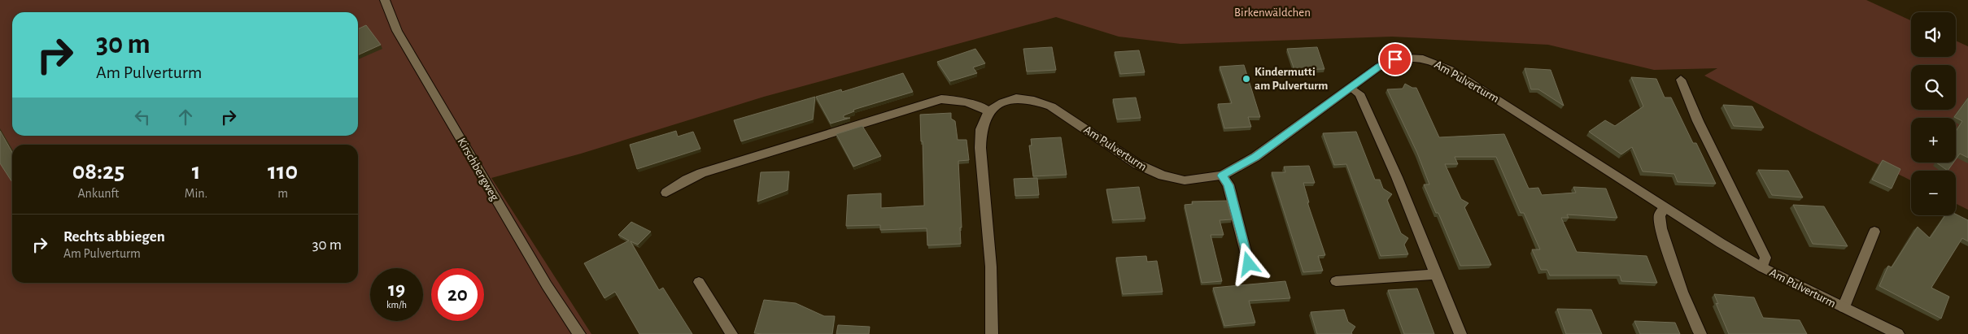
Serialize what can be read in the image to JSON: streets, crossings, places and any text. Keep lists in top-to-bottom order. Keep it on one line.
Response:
{"streets":{"street":["Am Pulverturm","Kirschbergweg"]},"parks":["Birkenwäldchen"],"places":["Kindermutti am Pulverturm"],"page":{"map_buttons":["+","−"],"turn":["30 m","Am Pulverturm"],"eta":["08:25","Ankunft","1","Min.","110","m"],"list":[{"name":"Rechts abbiegen","note":"Am Pulverturm","value":"30 m"}],"speed":"19 km/h","limit":"20"}}
